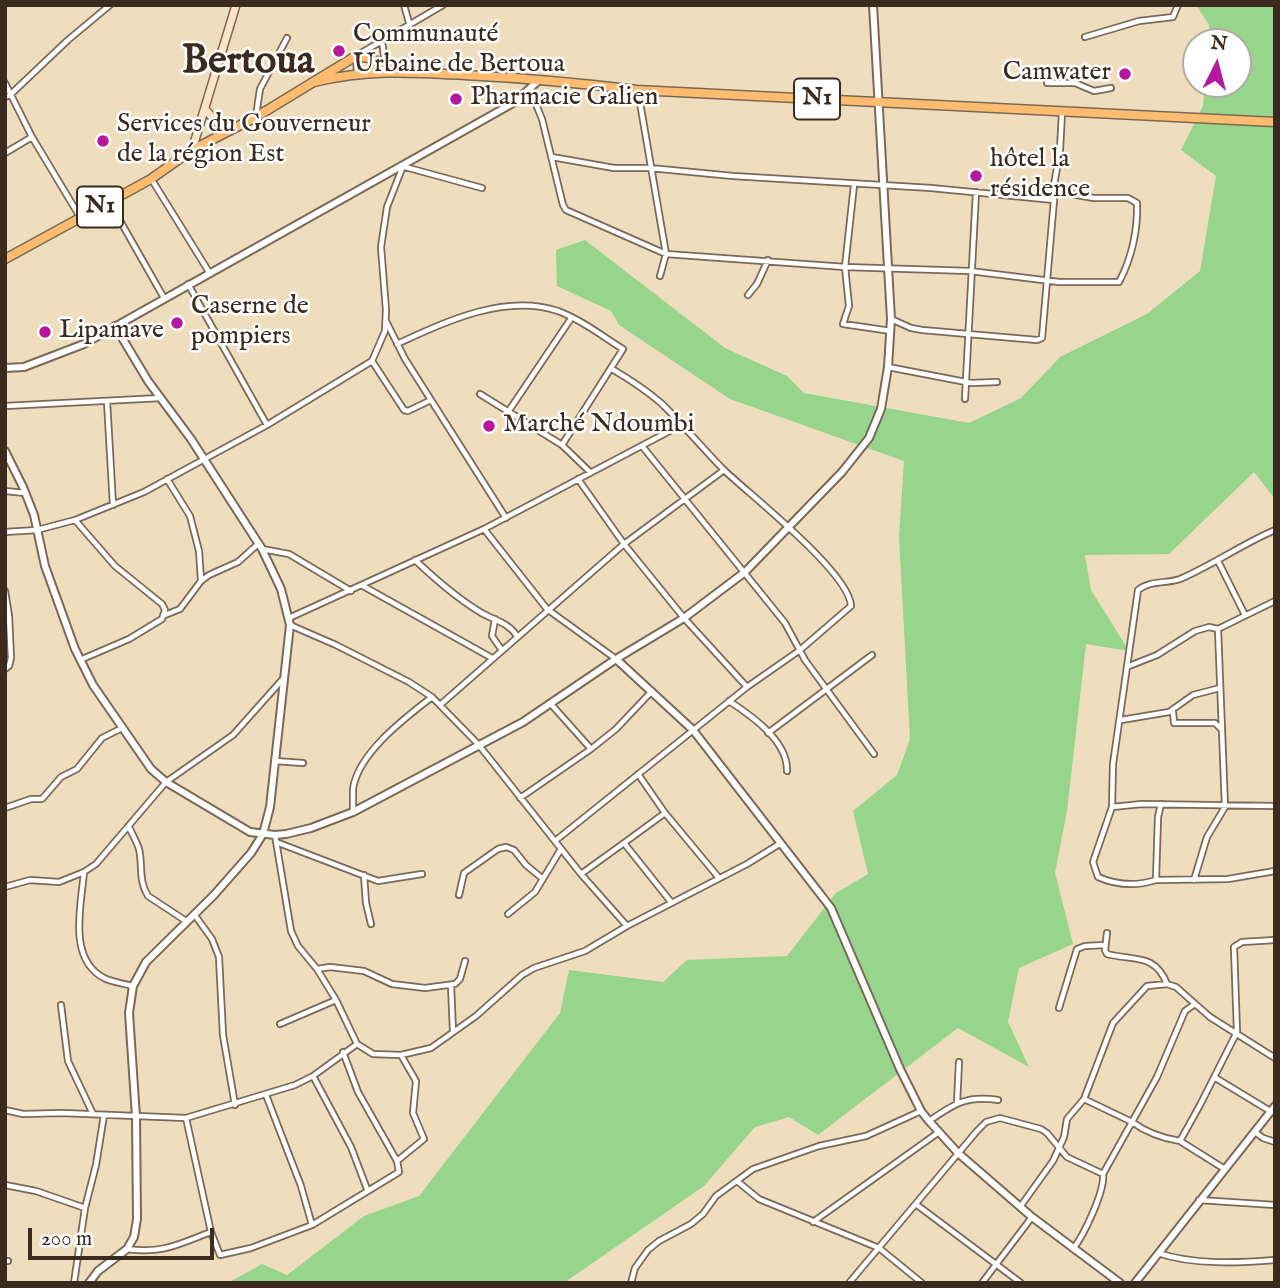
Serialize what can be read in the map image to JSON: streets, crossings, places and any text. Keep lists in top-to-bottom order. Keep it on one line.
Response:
{"streets":{"highway":["N1"]},"districts":["Bertoua"],"places":["Communauté Urbaine de Bertoua","Camwater","Pharmacie Galien","Services du Gouverneur de la région Est","hôtel la résidence","Caserne de pompiers","Lipamave","Marché Ndoumbi"],"scale_bar":"200 m","north":"top"}
